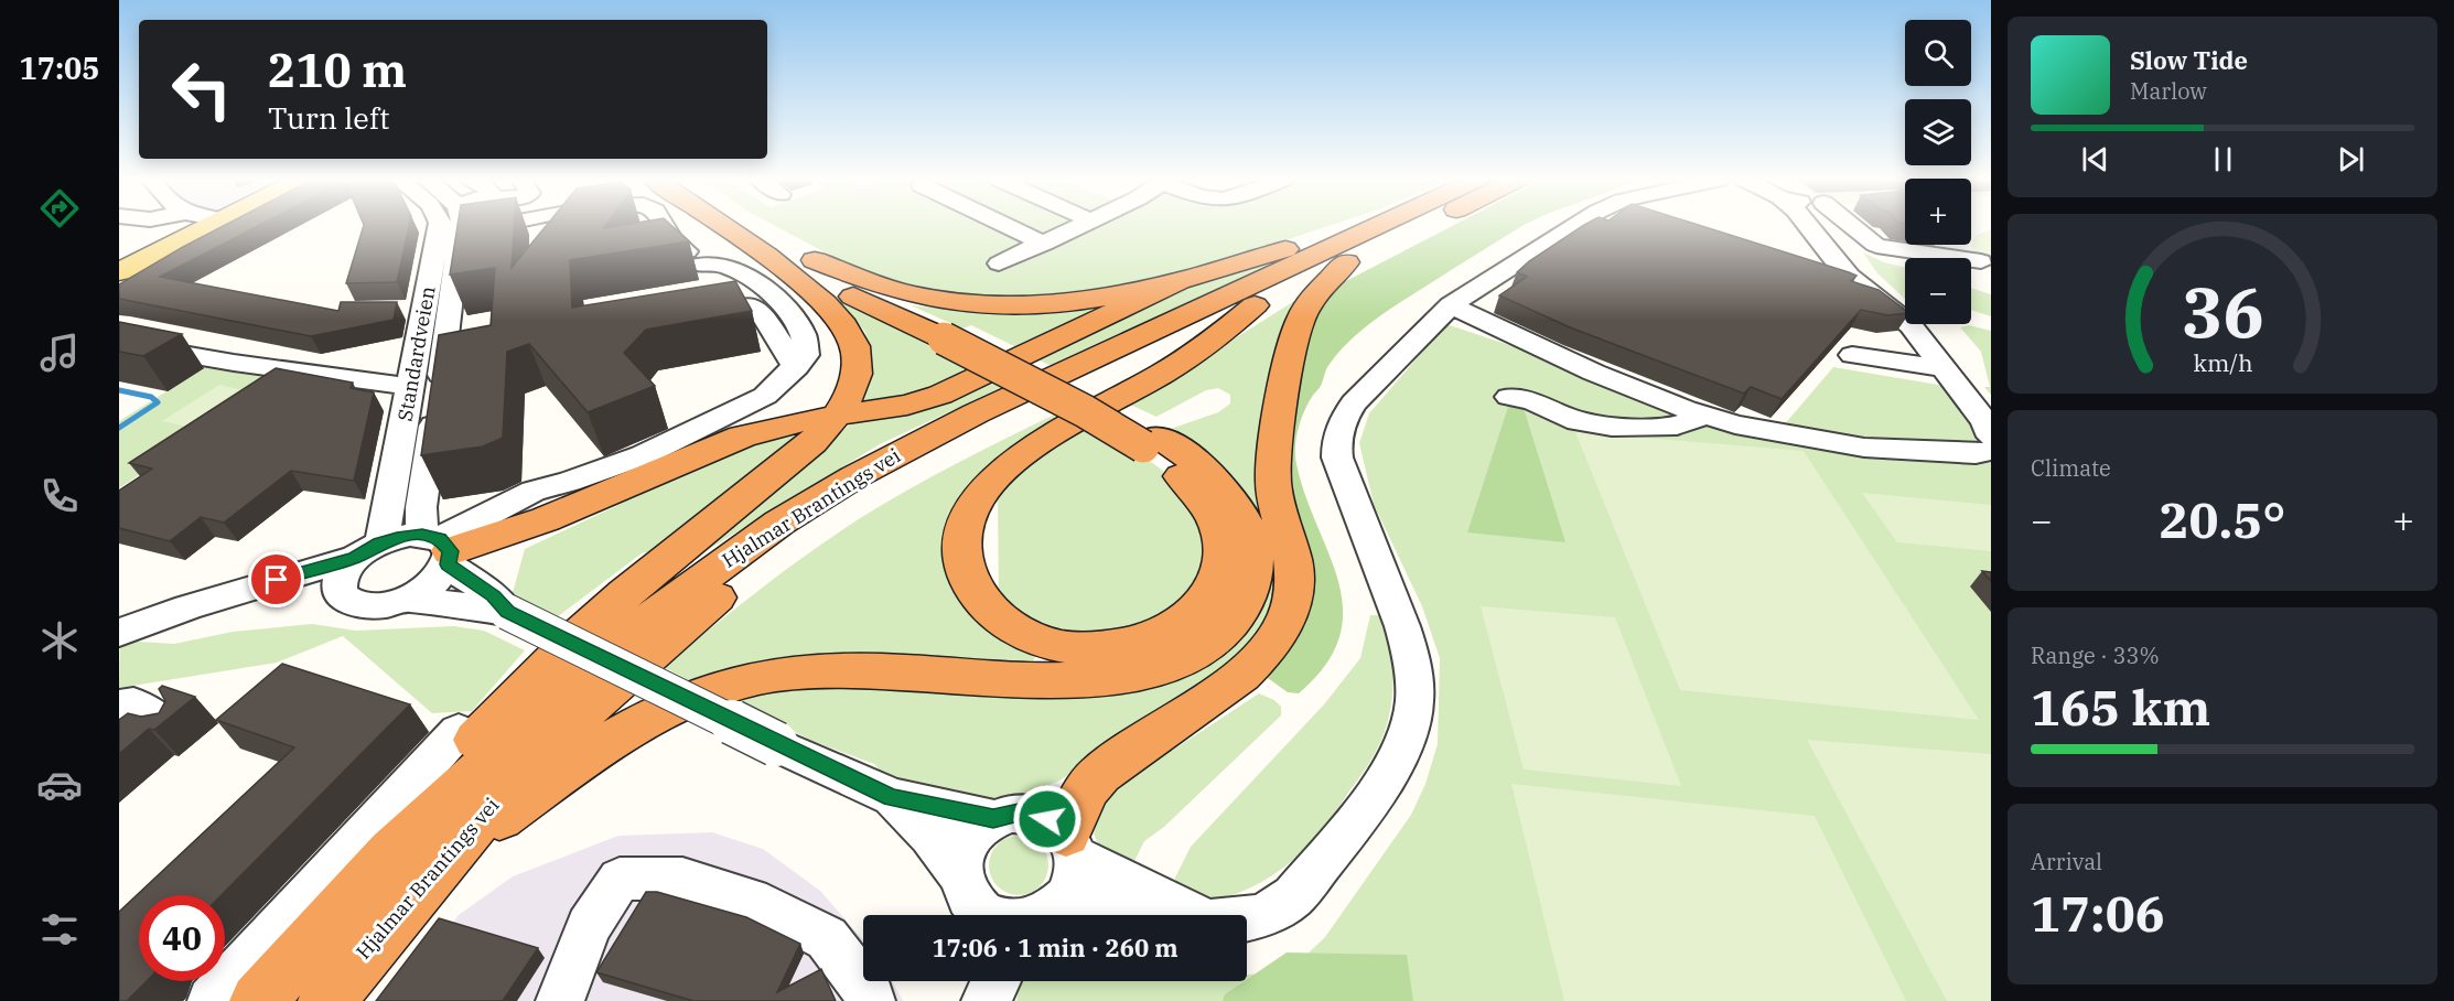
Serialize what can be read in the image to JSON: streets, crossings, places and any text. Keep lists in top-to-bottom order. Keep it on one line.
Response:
{"streets":{"highway":["Hjalmar Brantings vei"],"street":["Standardveien"]},"page":{"tabs":"17:05","map_buttons":["+","−"],"turn":["210 m","Turn left"],"song":["Slow Tide","Marlow"],"tile":["Climate",["Range · 33%","165 km"],["Arrival","17:06"]],"heat":["−","20.5°","+"],"limit":"40","trip":"17:06 · 1 min · 260 m","gauge":["36","km/h"]}}
